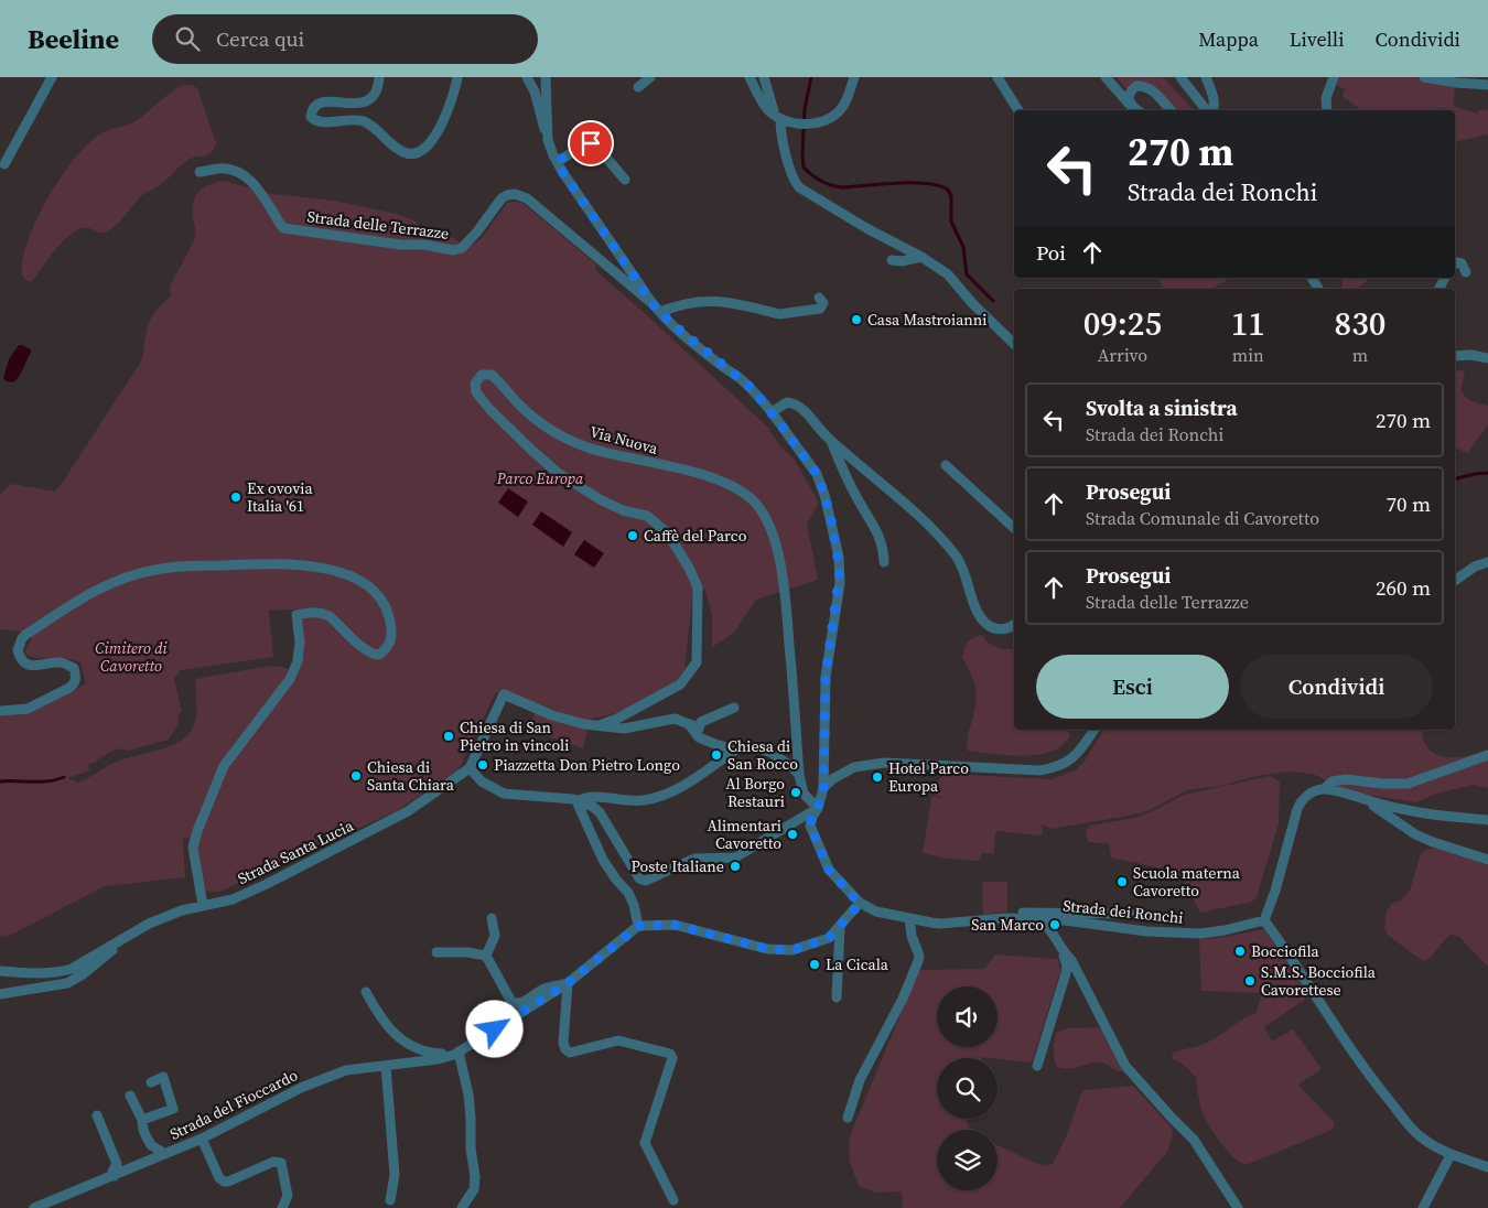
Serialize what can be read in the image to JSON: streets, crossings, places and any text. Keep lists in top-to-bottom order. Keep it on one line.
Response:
{"streets":{"street":["Strada delle Terrazze","Via Nuova","Strada Santa Lucia","Strada dei Ronchi","Strada del Fioccardo"]},"crossings":[["Strada delle Terrazze","Strada dei Ronchi"]],"parks":["Parco Europa","Cimitero di Cavoretto"],"places":["Casa Mastroianni","Ex ovovia Italia '61","Caffè del Parco","Chiesa di San Pietro in vincoli","Chiesa di San Rocco","Piazzetta Don Pietro Longo","Chiesa di Santa Chiara","Hotel Parco Europa","Al Borgo Restauri","Alimentari Cavoretto","Poste Italiane","Scuola materna Cavoretto","San Marco","Bocciofila","La Cicala","S.M.S. Bocciofila Cavorettese"],"page":{"header":"Beeline","search":"Cerca qui","nav":["Mappa","Livelli","Condividi"],"turn":["270 m","Strada dei Ronchi"],"then":"Poi","eta":["09:25","Arrivo","11","min","830","m"],"list":[{"name":"Svolta a sinistra","note":"Strada dei Ronchi","value":"270 m"},{"name":"Prosegui","note":"Strada Comunale di Cavoretto","value":"70 m"},{"name":"Prosegui","note":"Strada delle Terrazze","value":"260 m"}],"buttons":["Esci","Condividi"]}}
